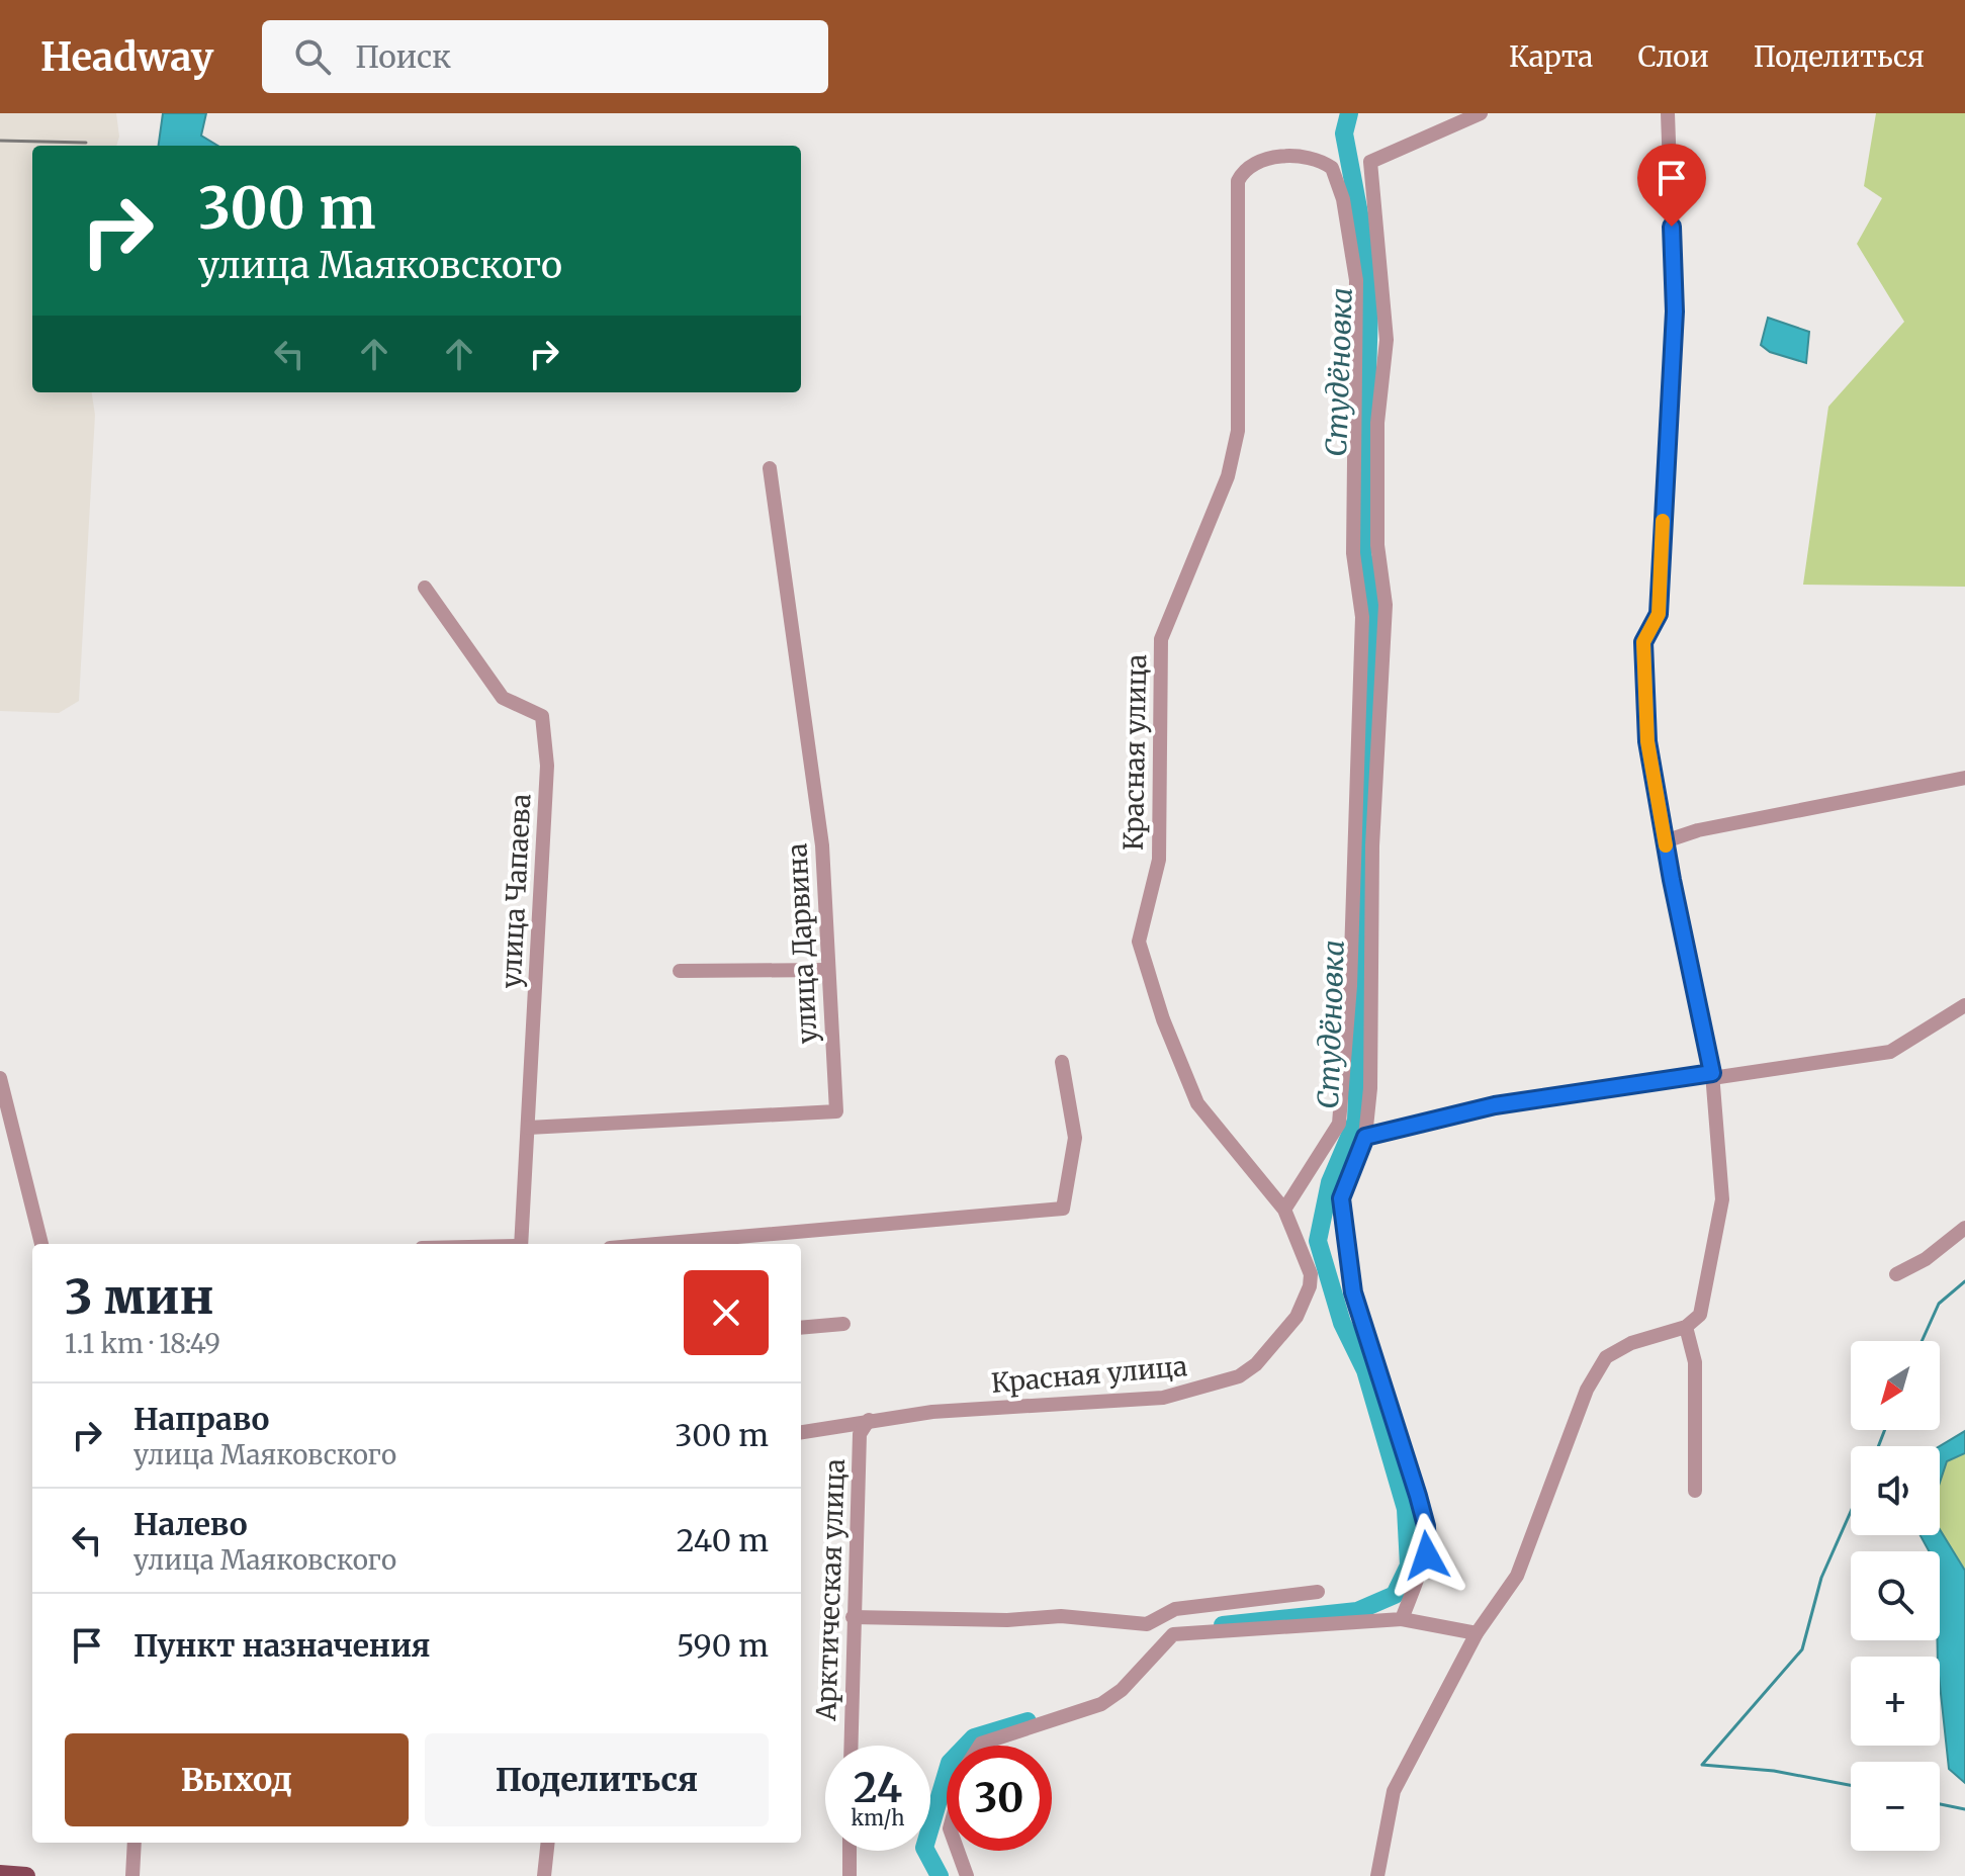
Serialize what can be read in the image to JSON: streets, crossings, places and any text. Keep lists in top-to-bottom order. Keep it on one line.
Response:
{"streets":{"street":["Красная улица","улица Чапаева","улица Дарвина","Арктическая улица"]},"crossings":[["Красная улица","Арктическая улица"],["улица Чапаева","улица Дарвина"]],"water":["Студёновка"],"north":"bottom left","page":{"header":"Headway","search":"Поиск","nav":["Карта","Слои","Поделиться"],"turn":["300 m","улица Маяковского"],"heading":["3 мин","1.1 km · 18:49"],"map_buttons":["+","−"],"list":[{"name":"Направо","note":"улица Маяковского","value":"300 m"},{"name":"Налево","note":"улица Маяковского","value":"240 m"},{"name":"Пункт назначения","value":"590 m"}],"buttons":["Выход","Поделиться"],"speed":"24 km/h","limit":"30"}}
